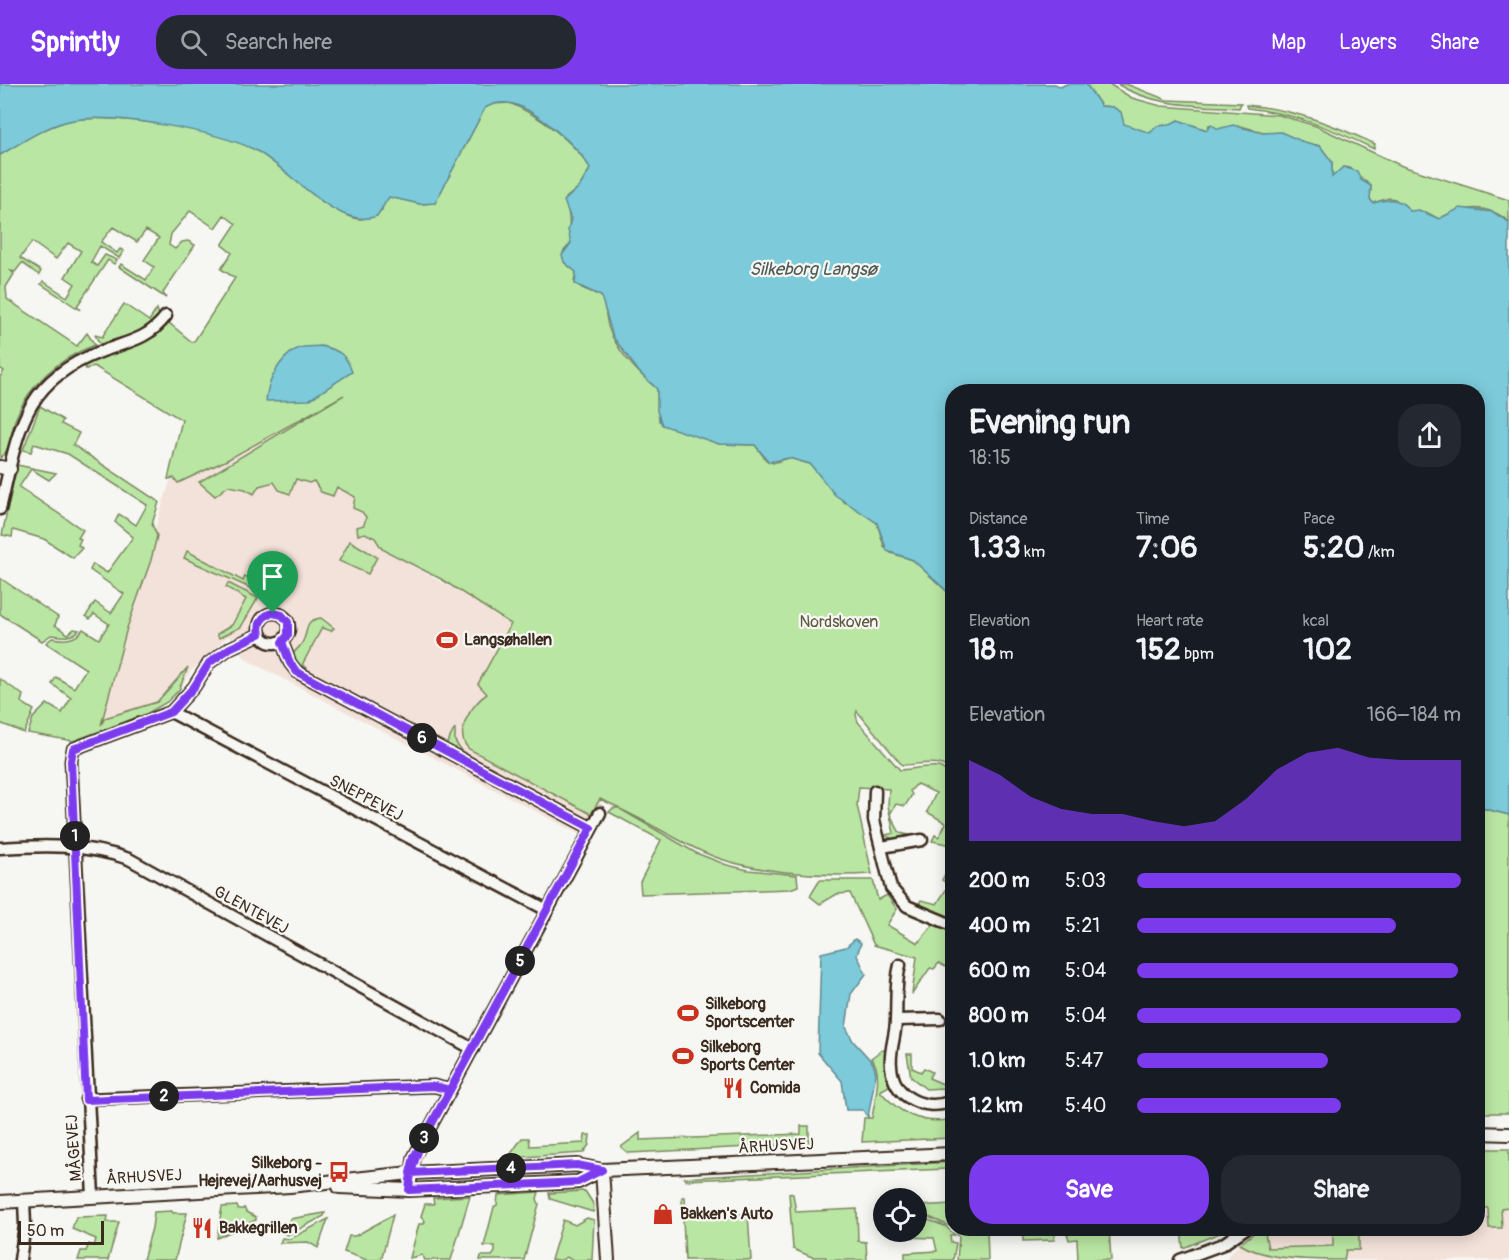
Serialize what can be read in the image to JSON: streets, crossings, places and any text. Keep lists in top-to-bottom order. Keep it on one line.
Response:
{"streets":{"street":["SNEPPEVEJ","GLENTEVEJ","ÅRHUSVEJ","MÅGEVEJ"]},"crossings":[["SNEPPEVEJ","MÅGEVEJ"],["GLENTEVEJ","MÅGEVEJ"],["ÅRHUSVEJ","MÅGEVEJ"]],"water":["Silkeborg Langsø"],"parks":["Nordskoven"],"places":{"sports":["Langsøhallen","Silkeborg Sportscenter","Silkeborg Sports Center"],"restaurant":["Comida","Bakkegrillen"],"bus stop":["Silkeborg - Hejrevej/Aarhusvej"],"shop":["Bakken's Auto"]},"scale_bar":"50 m","page":{"header":"Sprintly","search":"Search here","nav":["Map","Layers","Share"],"heading":["Evening run","18:15"],"stats":[["Distance","1.33 km"],["Time","7:06"],["Pace","5:20 /km"],["Elevation","18 m"],["Heart rate","152 bpm"],["kcal","102"]],"chart":["Elevation","166–184 m"],"pins":["6","1","5","2","3","4"],"list":[{"name":"200 m","note":"5:03"},{"name":"400 m","note":"5:21"},{"name":"600 m","note":"5:04"},{"name":"800 m","note":"5:04"},{"name":"1.0 km","note":"5:47"},{"name":"1.2 km","note":"5:40"}],"buttons":["Save","Share"],"scale":"50 m"}}
